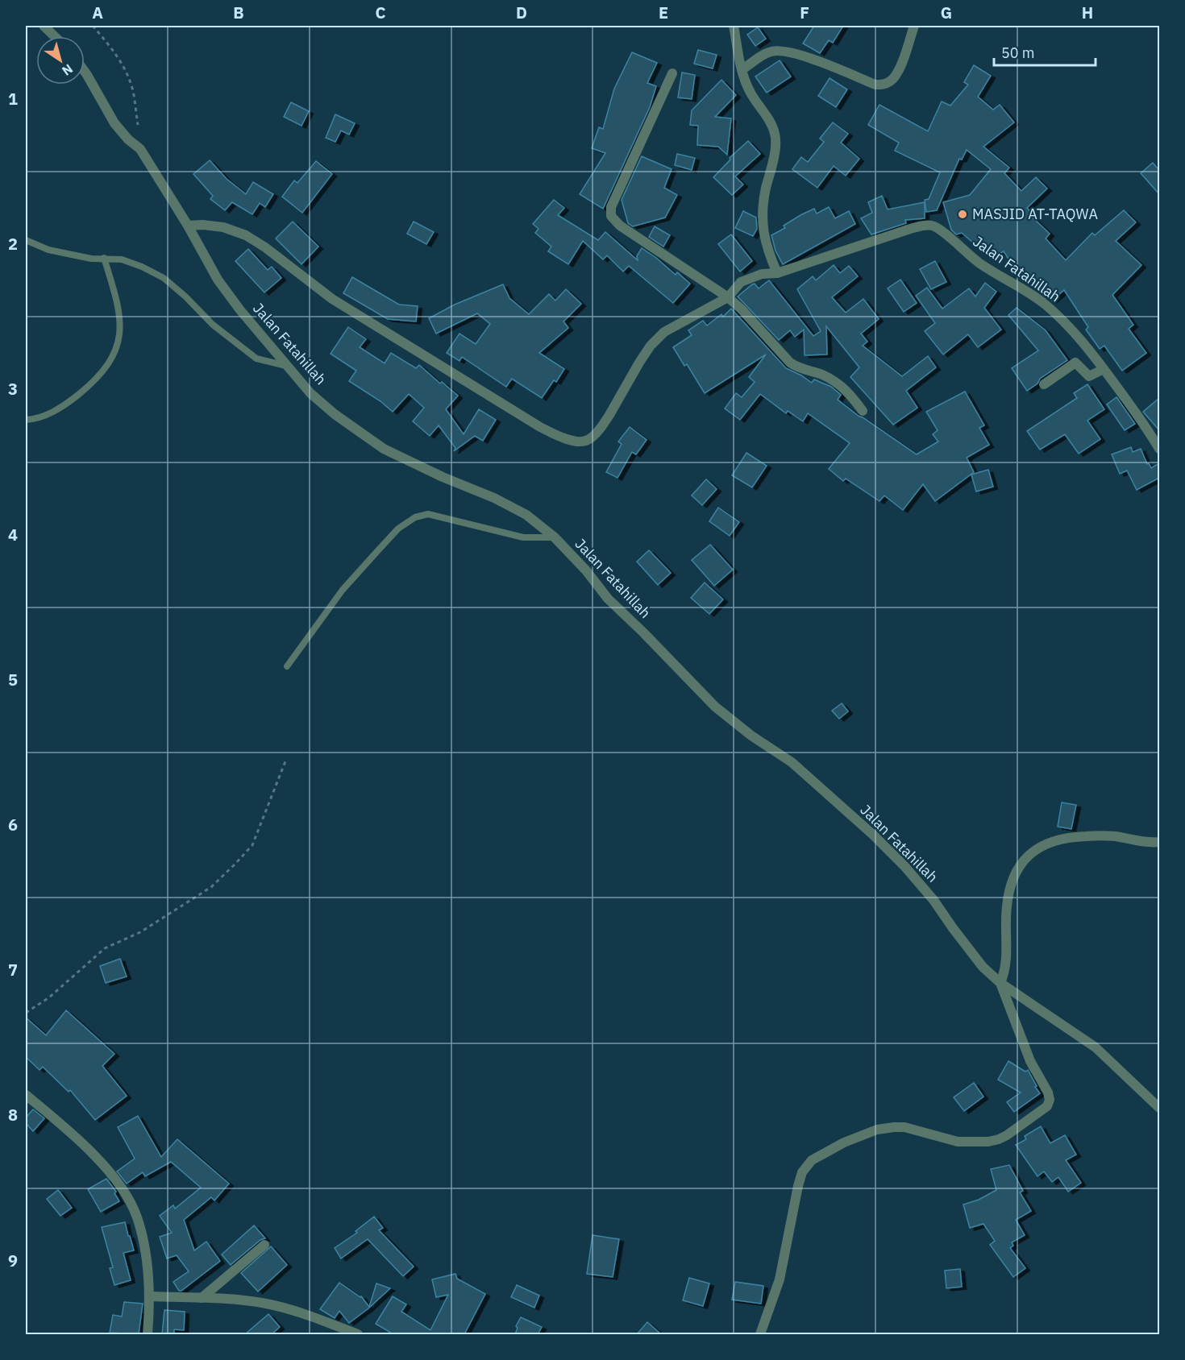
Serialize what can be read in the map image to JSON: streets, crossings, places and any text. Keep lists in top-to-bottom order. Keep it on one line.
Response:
{"streets":{"street":["Jalan Fatahillah"]},"places":["MASJID AT-TAQWA"],"scale_bar":"50 m","north":"bottom right","grid":{"columns":["A","B","C","D","E","F","G","H"],"rows":["1","2","3","4","5","6","7","8","9"]}}
